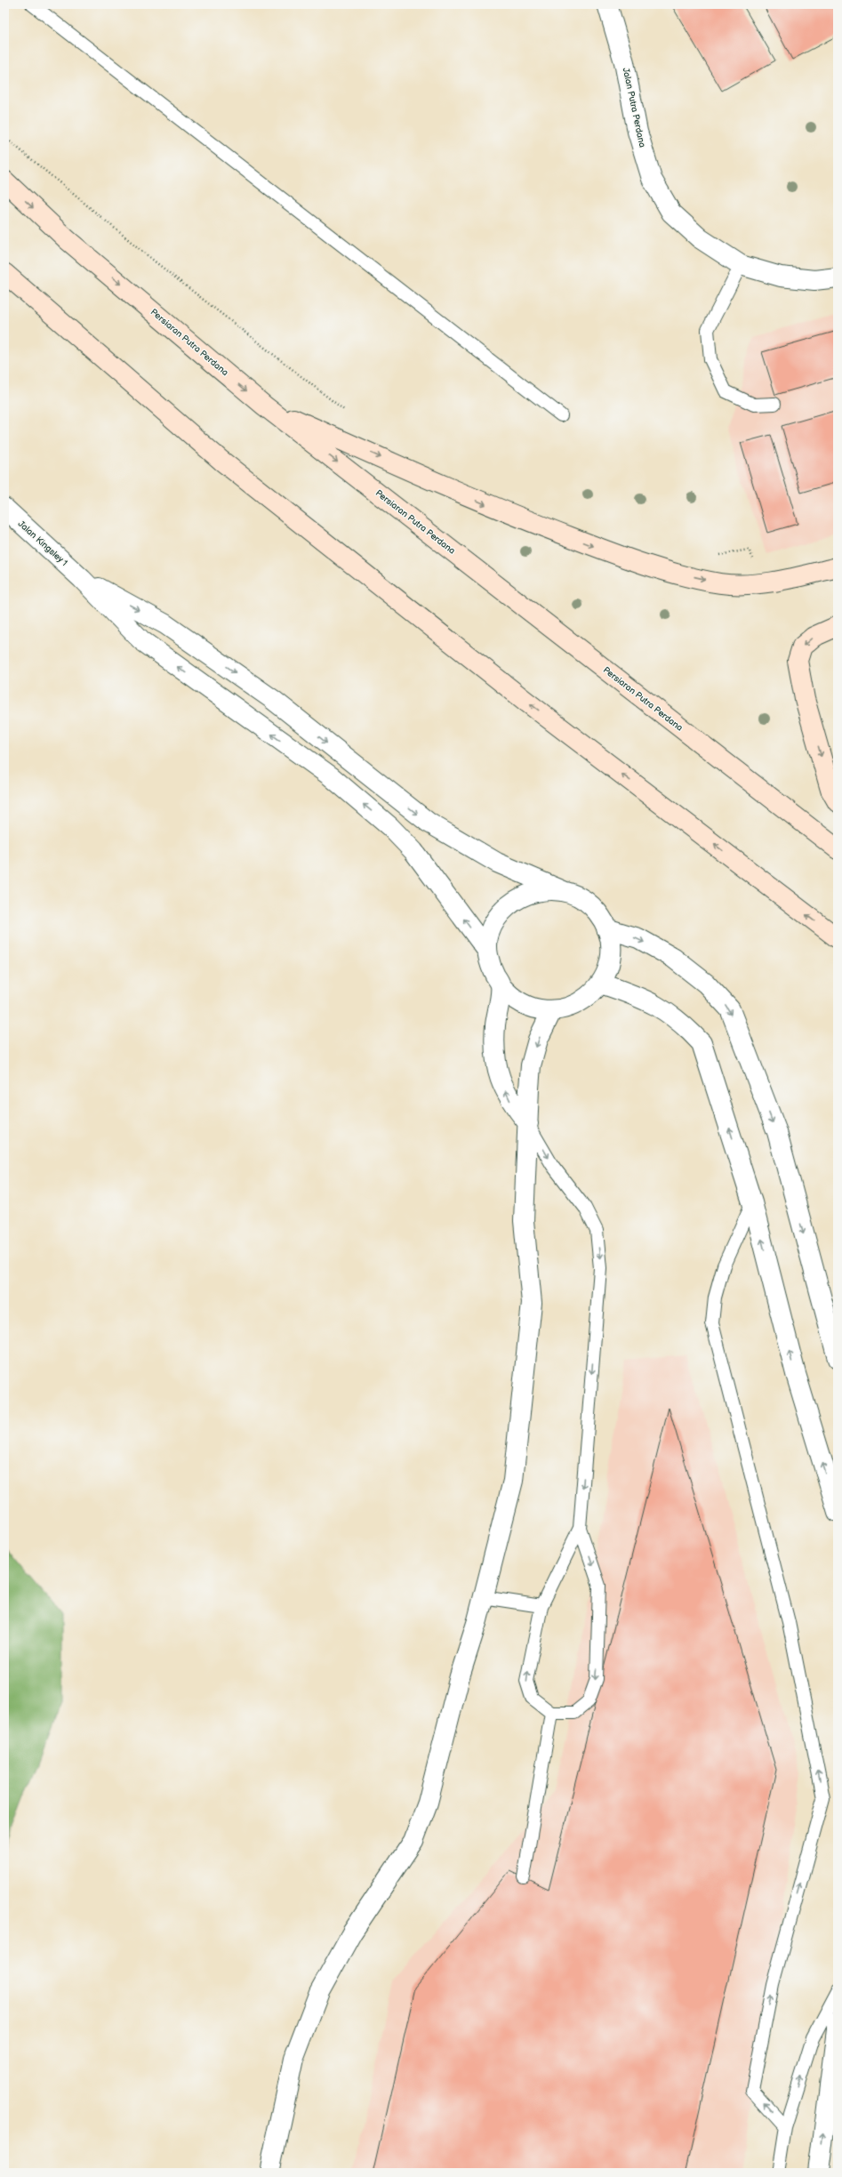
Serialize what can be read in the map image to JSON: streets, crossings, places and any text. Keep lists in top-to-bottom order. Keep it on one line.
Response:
{"streets":{"main road":["Persiaran Putra Perdana"],"street":["Jalan Putra Perdana","Jalan Kingsley 1"]}}
